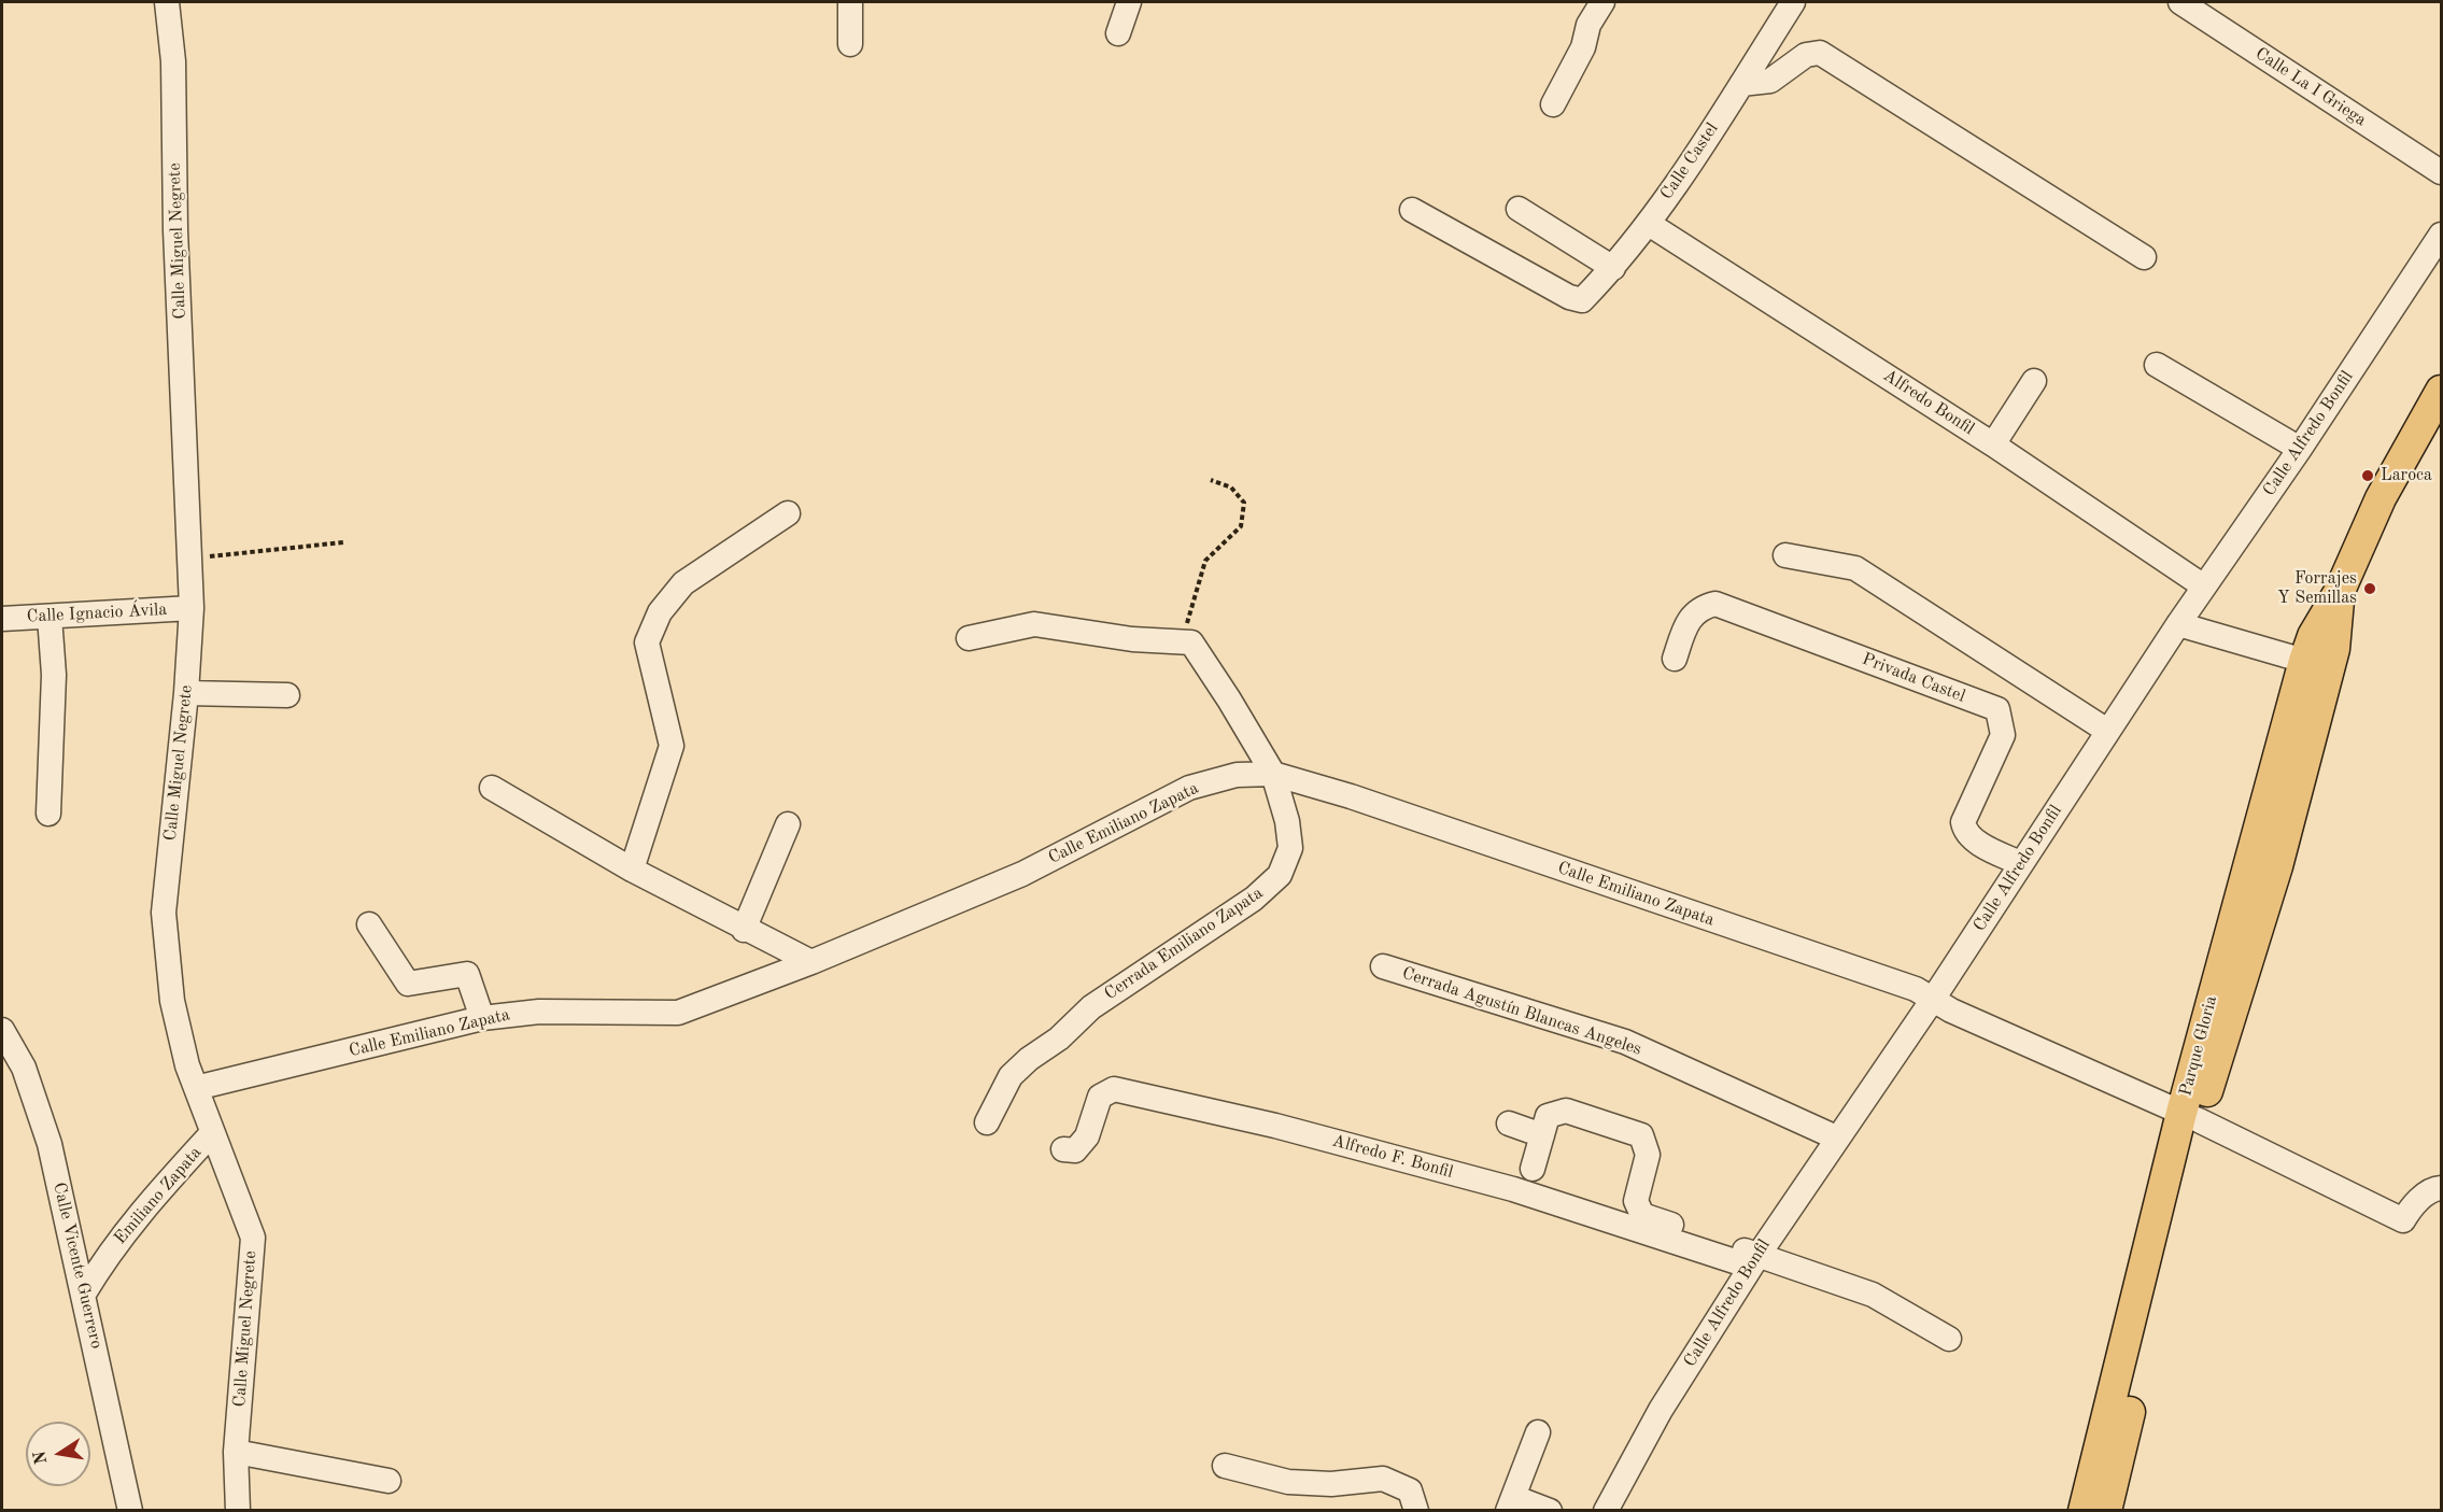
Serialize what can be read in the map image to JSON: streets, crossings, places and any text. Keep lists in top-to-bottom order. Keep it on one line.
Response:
{"streets":{"main road":["Parque Gloria"],"street":["Calle La I Griega","Calle Castel","Calle Miguel Negrete","Alfredo Bonfil","Calle Alfredo Bonfil","Calle Ignacio Ávila","Privada Castel","Calle Emiliano Zapata","Cerrada Emiliano Zapata","Cerrada Agustín Blancas Angeles","Alfredo F. Bonfil","Emiliano Zapata","Calle Vicente Guerrero"]},"crossings":[["Calle Castel","Alfredo Bonfil"],["Calle Miguel Negrete","Calle Ignacio Ávila"],["Calle Miguel Negrete","Calle Emiliano Zapata"],["Calle Miguel Negrete","Emiliano Zapata"],["Alfredo Bonfil","Calle Alfredo Bonfil"],["Calle Alfredo Bonfil","Privada Castel"],["Calle Alfredo Bonfil","Calle Emiliano Zapata"],["Calle Alfredo Bonfil","Cerrada Agustín Blancas Angeles"],["Calle Alfredo Bonfil","Alfredo F. Bonfil"],["Calle Emiliano Zapata","Cerrada Emiliano Zapata"],["Calle Emiliano Zapata","Parque Gloria"],["Emiliano Zapata","Calle Vicente Guerrero"]],"places":["Laroca","Forrajes Y Semillas"],"north":"left"}
